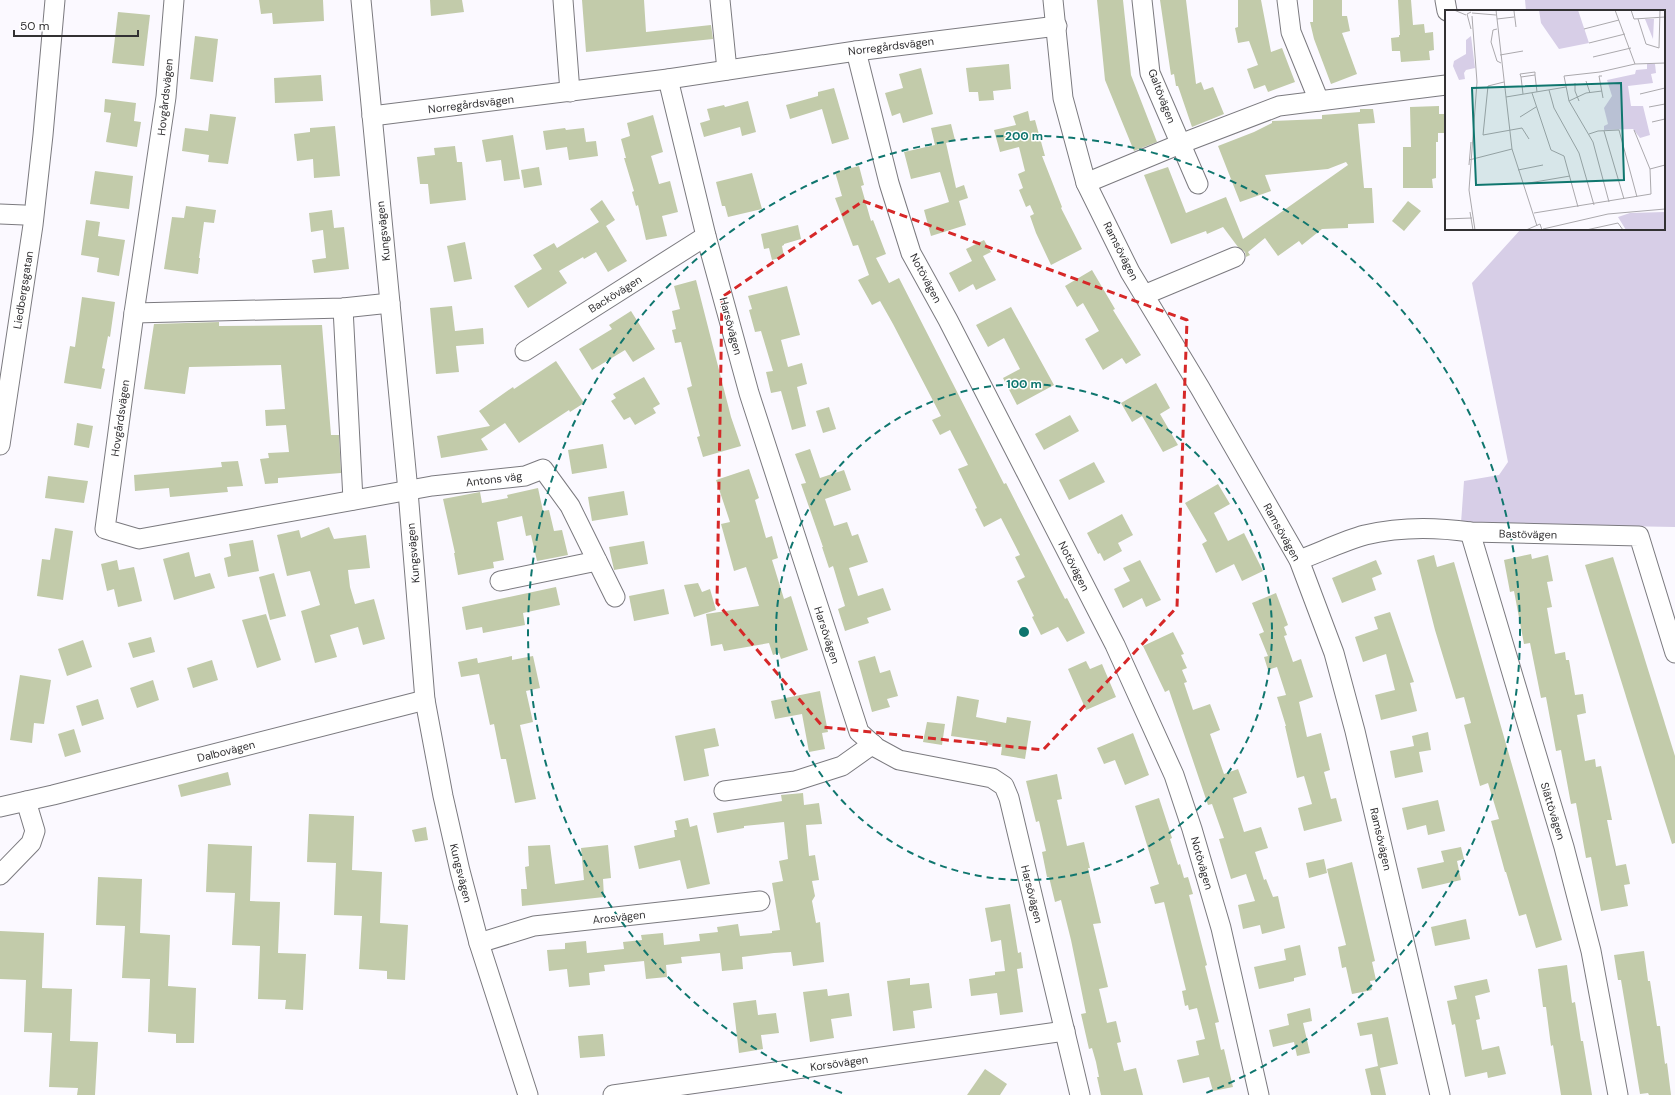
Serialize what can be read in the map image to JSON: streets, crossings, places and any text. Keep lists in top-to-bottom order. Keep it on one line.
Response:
{"streets":{"street":["Norregårdsvägen","Galtövägen","Hovgårdsvägen","Kungsvägen","Ramsövägen","Notövägen","Liedbergsgatan","Backövägen","Harsövägen","Antons väg","Bastövägen","Dalbovägen","Slättövägen","Arosvägen","Korsövägen"]},"crossings":[["Norregårdsvägen","Kungsvägen"],["Norregårdsvägen","Ramsövägen"],["Norregårdsvägen","Notövägen"],["Norregårdsvägen","Harsövägen"],["Hovgårdsvägen","Kungsvägen"],["Hovgårdsvägen","Antons väg"],["Kungsvägen","Antons väg"],["Kungsvägen","Dalbovägen"],["Kungsvägen","Arosvägen"],["Ramsövägen","Bastövägen"],["Backövägen","Harsövägen"],["Harsövägen","Korsövägen"],["Bastövägen","Slättövägen"]],"scale_bar":"50 m","rings":["200 m","100 m"]}
